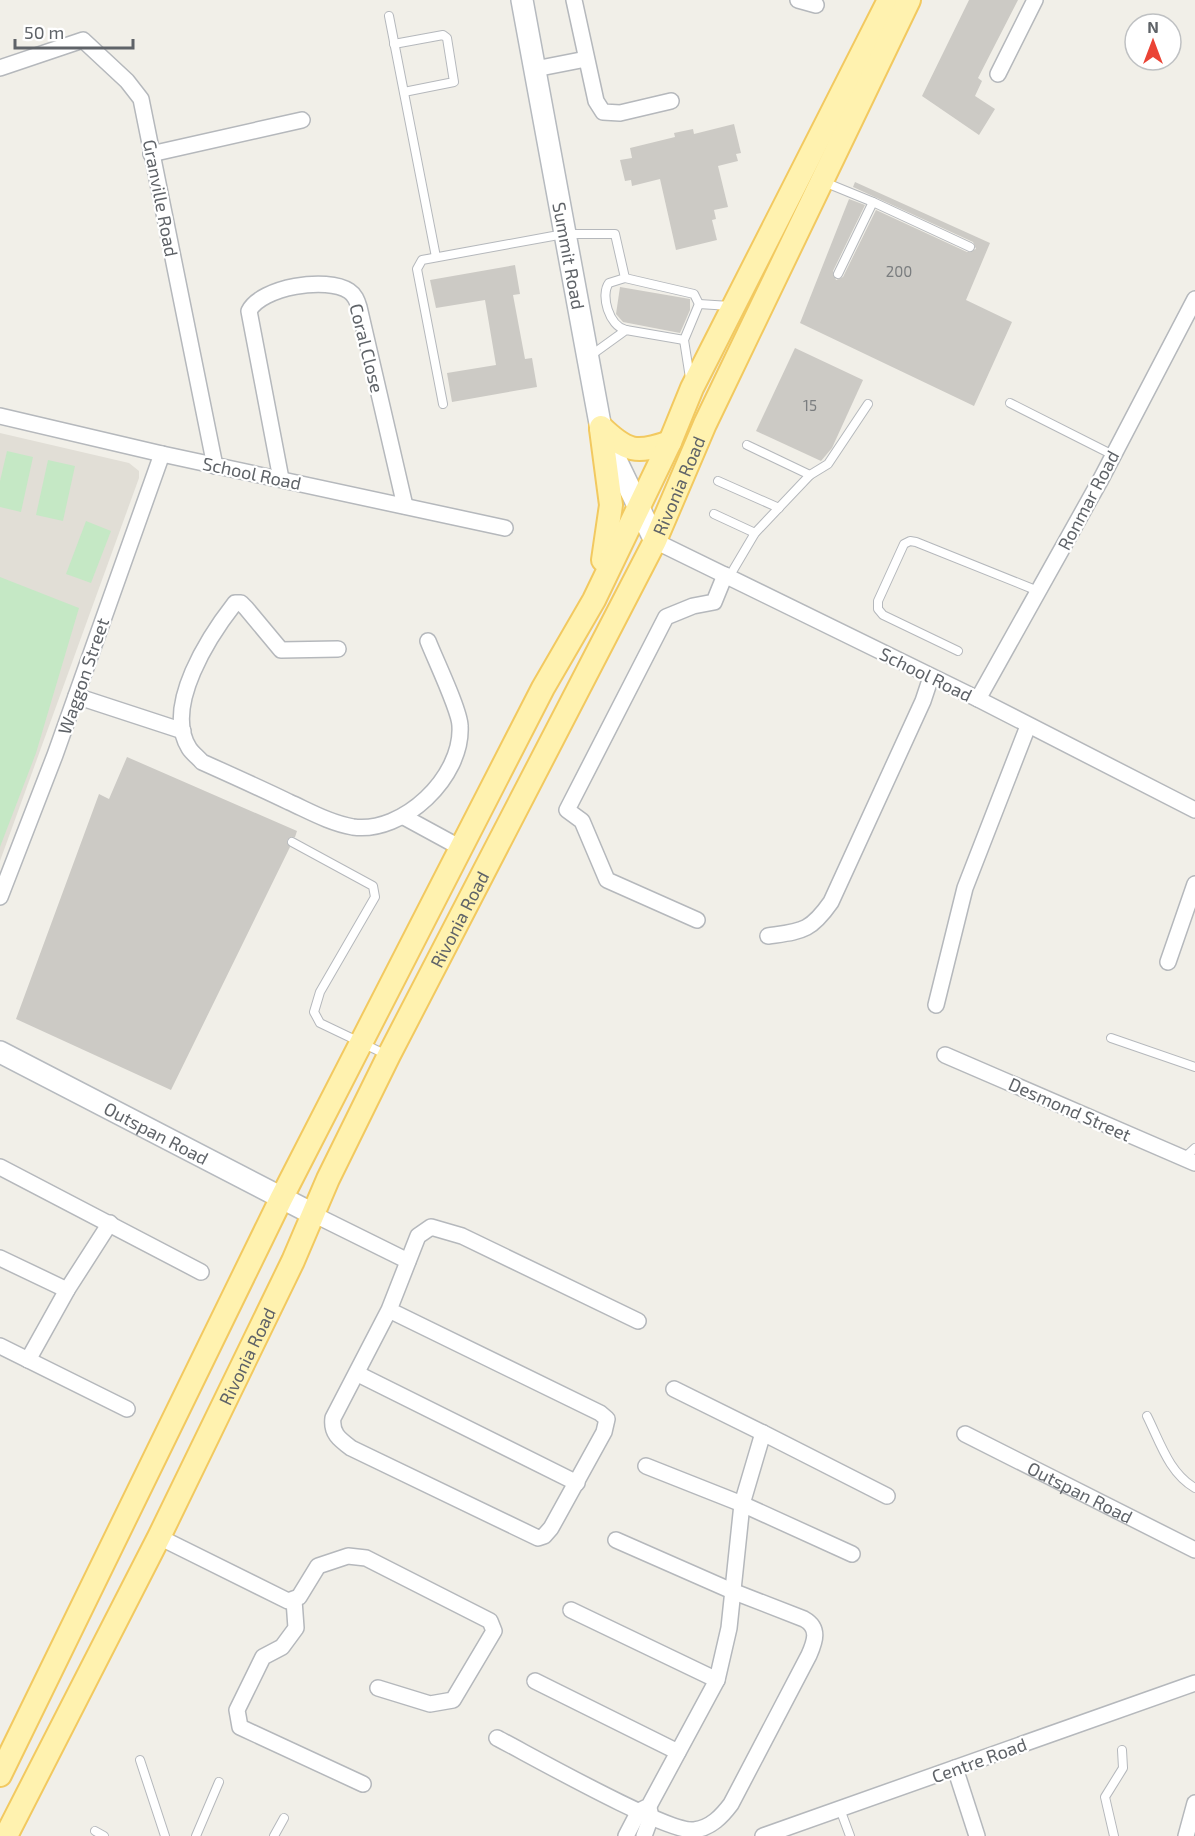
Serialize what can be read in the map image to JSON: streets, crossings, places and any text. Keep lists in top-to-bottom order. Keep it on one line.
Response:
{"streets":{"main road":["Summit Road","Rivonia Road","Outspan Road"],"street":["Granville Road","Coral Close","School Road","Ronmar Road","Waggon Street","Desmond Street","Centre Road"]},"crossings":[["Granville Road","School Road"],["Summit Road","School Road"],["Summit Road","Rivonia Road"],["Coral Close","School Road"],["School Road","Rivonia Road"],["School Road","Ronmar Road"],["School Road","Waggon Street"],["Rivonia Road","Outspan Road"]],"house_numbers":["200","15"],"scale_bar":"50 m","north":"top"}
